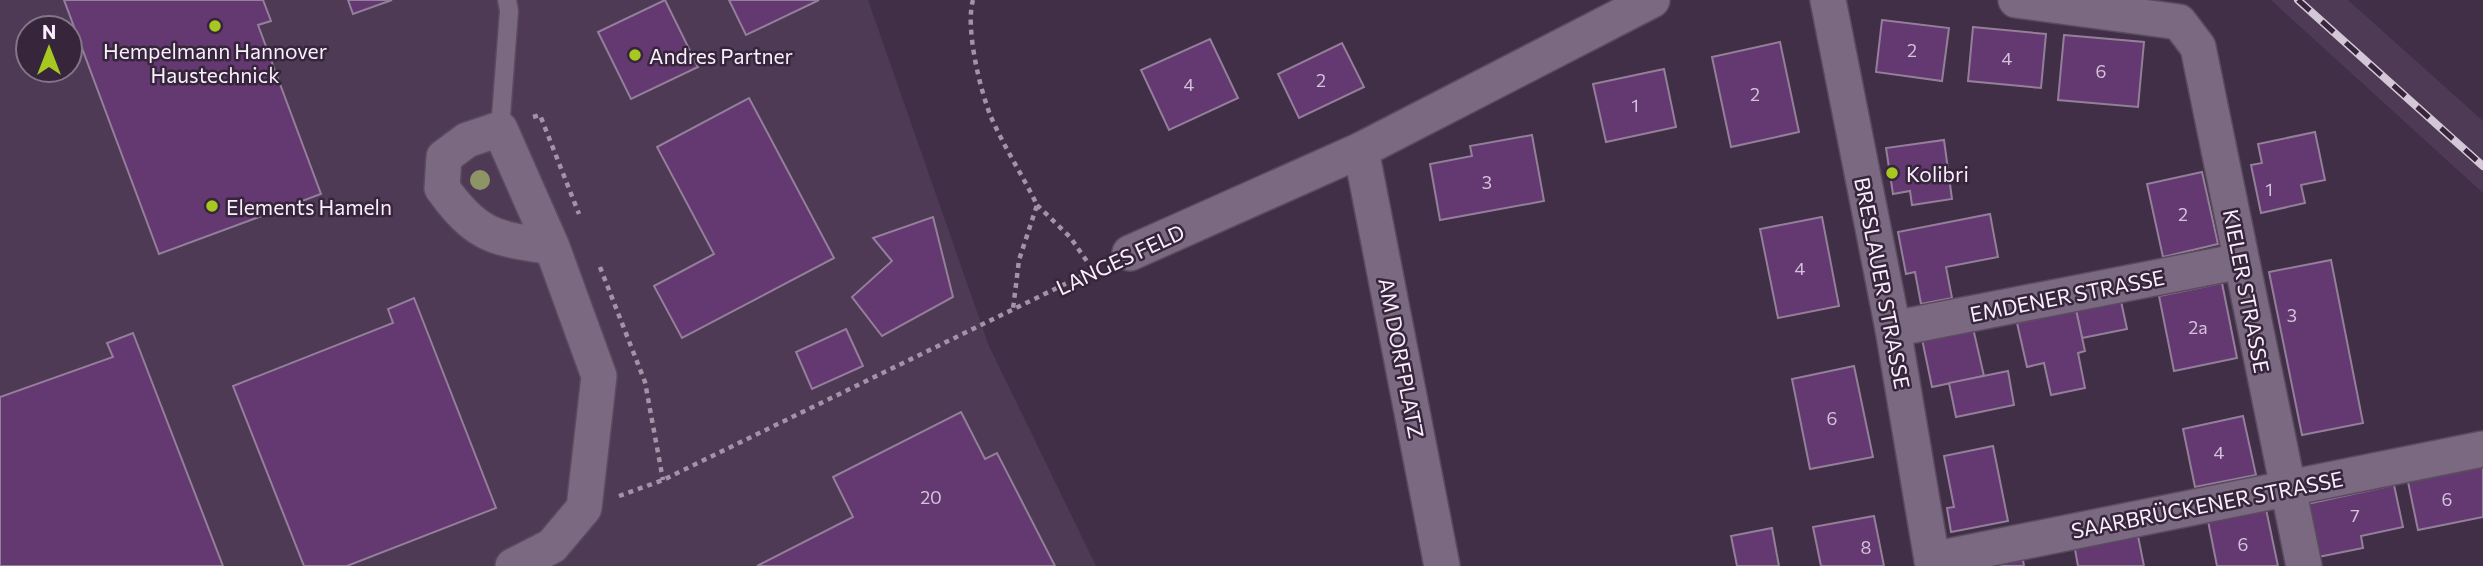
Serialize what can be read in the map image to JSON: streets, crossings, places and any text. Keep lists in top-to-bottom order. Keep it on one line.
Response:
{"streets":{"street":["LANGES FELD","BRESLAUER STRASSE","KIELER STRASSE","EMDENER STRASSE","AM DORFPLATZ","SAARBRÜCKENER STRASSE"]},"crossings":[["LANGES FELD","AM DORFPLATZ"],["BRESLAUER STRASSE","EMDENER STRASSE"],["BRESLAUER STRASSE","SAARBRÜCKENER STRASSE"],["KIELER STRASSE","EMDENER STRASSE"],["KIELER STRASSE","SAARBRÜCKENER STRASSE"]],"places":["Hempelmann Hannover Haustechnick","Andres Partner","Kolibri","Elements Hameln"],"house_numbers":["2","4","6","2","4","2","1","3","1","2","4","3","2a","6","4","20","6","7","6","8"],"north":"top"}
